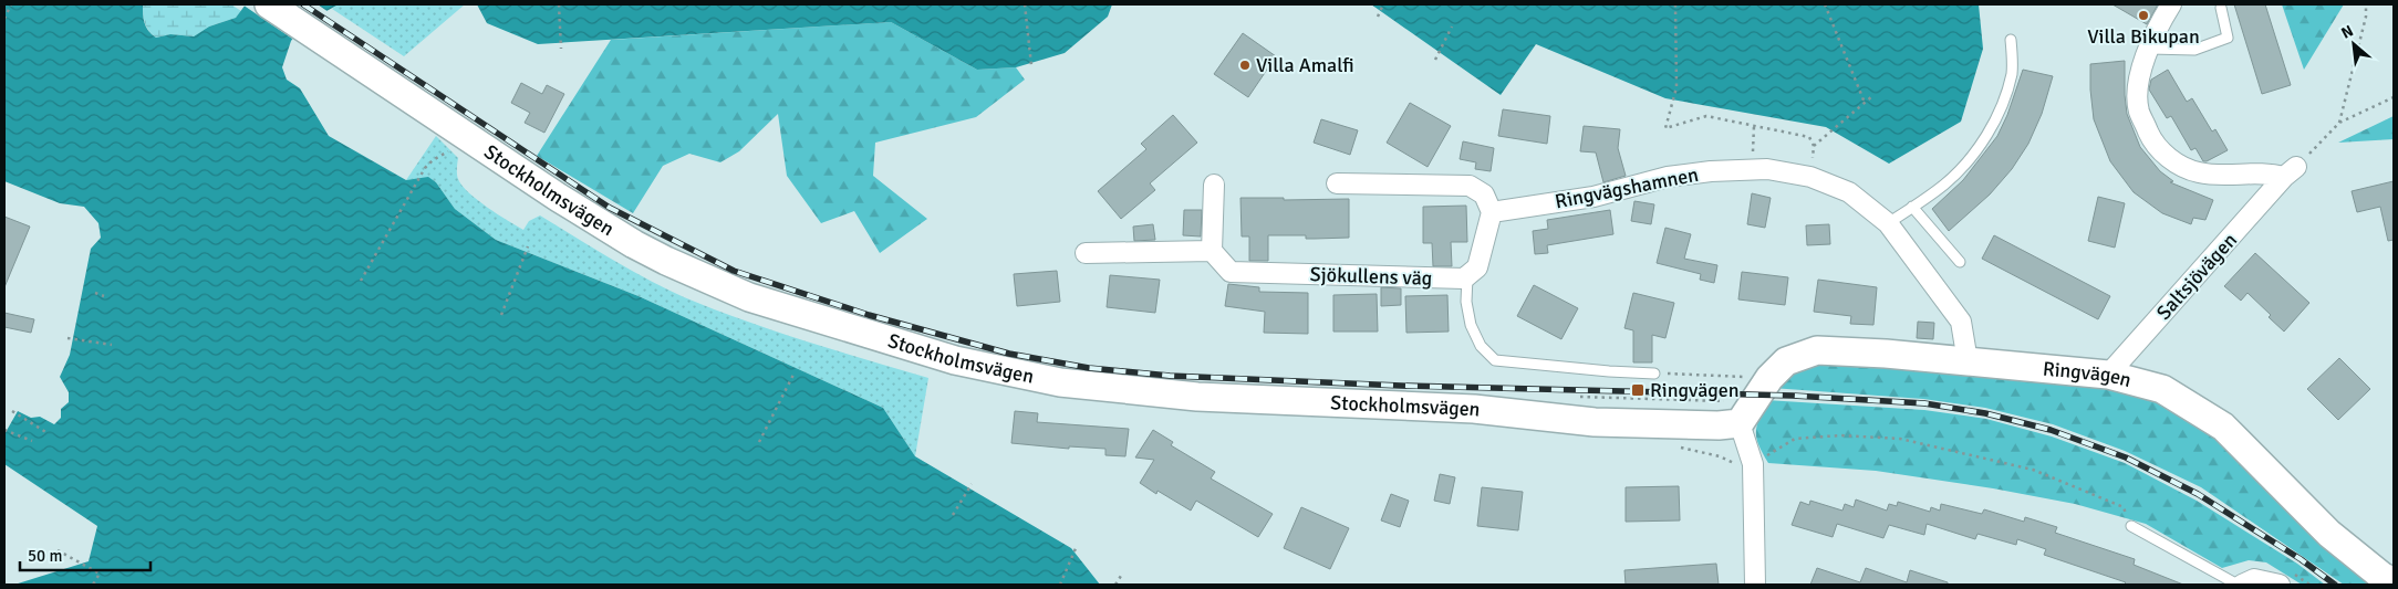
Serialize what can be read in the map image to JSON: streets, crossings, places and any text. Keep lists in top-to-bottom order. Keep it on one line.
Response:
{"streets":{"main road":["Stockholmsvägen","Ringvägen"],"street":["Ringvägshamnen","Sjökullens väg","Saltsjövägen"]},"crossings":[["Ringvägshamnen","Ringvägen"],["Stockholmsvägen","Ringvägen"],["Saltsjövägen","Ringvägen"]],"places":{"other":["Villa Bikupan","Villa Amalfi"],"transit":["Ringvägen"]},"scale_bar":"50 m","north":"top left"}
